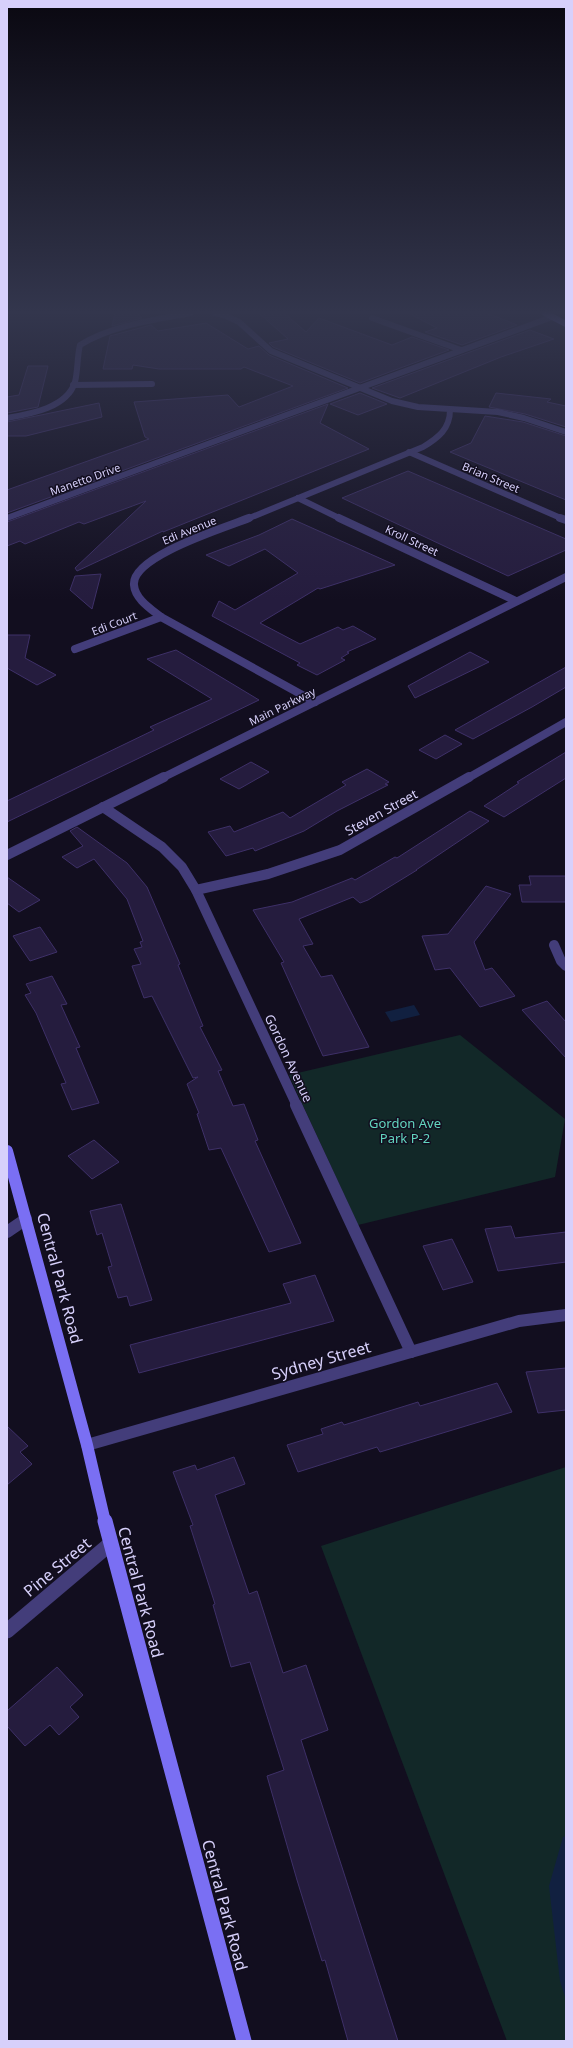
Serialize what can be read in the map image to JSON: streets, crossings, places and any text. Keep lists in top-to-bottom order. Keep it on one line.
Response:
{"streets":{"street":["Brian Street","Manetto Drive","Edi Avenue","Kroll Street","Edi Court","Main Parkway","Steven Street","Gordon Avenue","Central Park Road","Sydney Street","Pine Street"]},"crossings":[["Brian Street","Edi Avenue"],["Edi Avenue","Kroll Street"],["Edi Avenue","Edi Court"],["Edi Avenue","Main Parkway"],["Kroll Street","Main Parkway"],["Main Parkway","Gordon Avenue"],["Steven Street","Gordon Avenue"],["Gordon Avenue","Sydney Street"],["Central Park Road","Sydney Street"],["Central Park Road","Pine Street"]],"parks":["Gordon Ave Park P-2"]}
